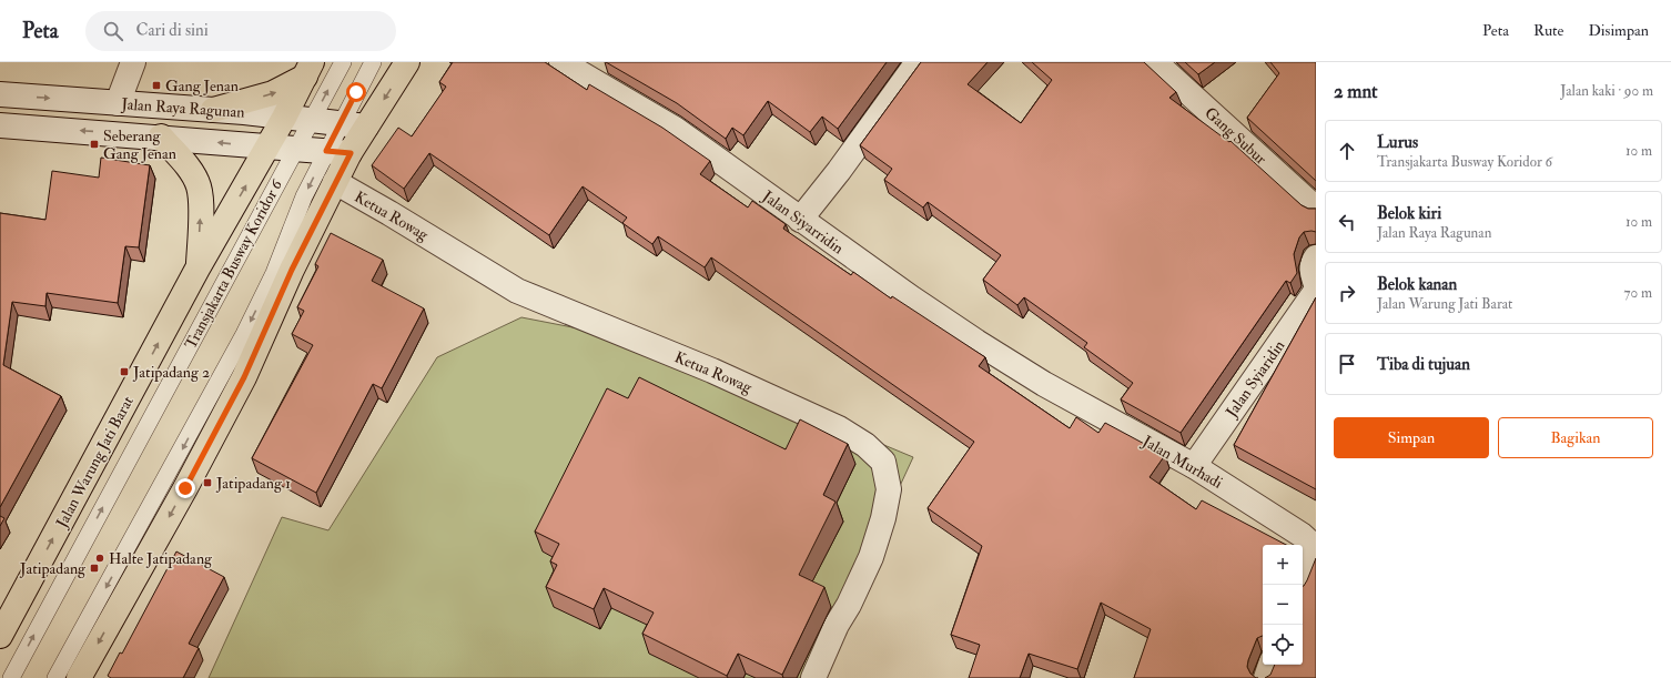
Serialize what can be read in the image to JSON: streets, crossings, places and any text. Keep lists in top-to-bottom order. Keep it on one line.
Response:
{"streets":{"main road":["Jalan Warung Jati Barat"],"street":["Jalan Raya Ragunan","Gang Subur","Ketua Rowag","Jalan Siyarridin","Jalan Syiaridin","Jalan Murhadi"],"lane":["Transjakarta Busway Koridor 6"]},"crossings":[["Jalan Raya Ragunan","Transjakarta Busway Koridor 6"],["Jalan Raya Ragunan","Jalan Warung Jati Barat"],["Jalan Siyarridin","Jalan Murhadi"],["Jalan Syiaridin","Jalan Murhadi"]],"places":{"transit":["Gang Jenan","Seberang Gang Jenan","Jatipadang 2","Jatipadang 1","Jatipadang"],"other":["Halte Jatipadang"]},"page":{"header":"Peta","search":"Cari di sini","nav":["Peta","Rute","Disimpan"],"heading":["2 mnt","Jalan kaki · 90 m"],"list":[["Lurus","Transjakarta Busway Koridor 6","10 m"],["Belok kiri","Jalan Raya Ragunan","10 m"],["Belok kanan","Jalan Warung Jati Barat","70 m"],"Tiba di tujuan"],"buttons":["Simpan","Bagikan"],"map_buttons":["+","−"]}}
